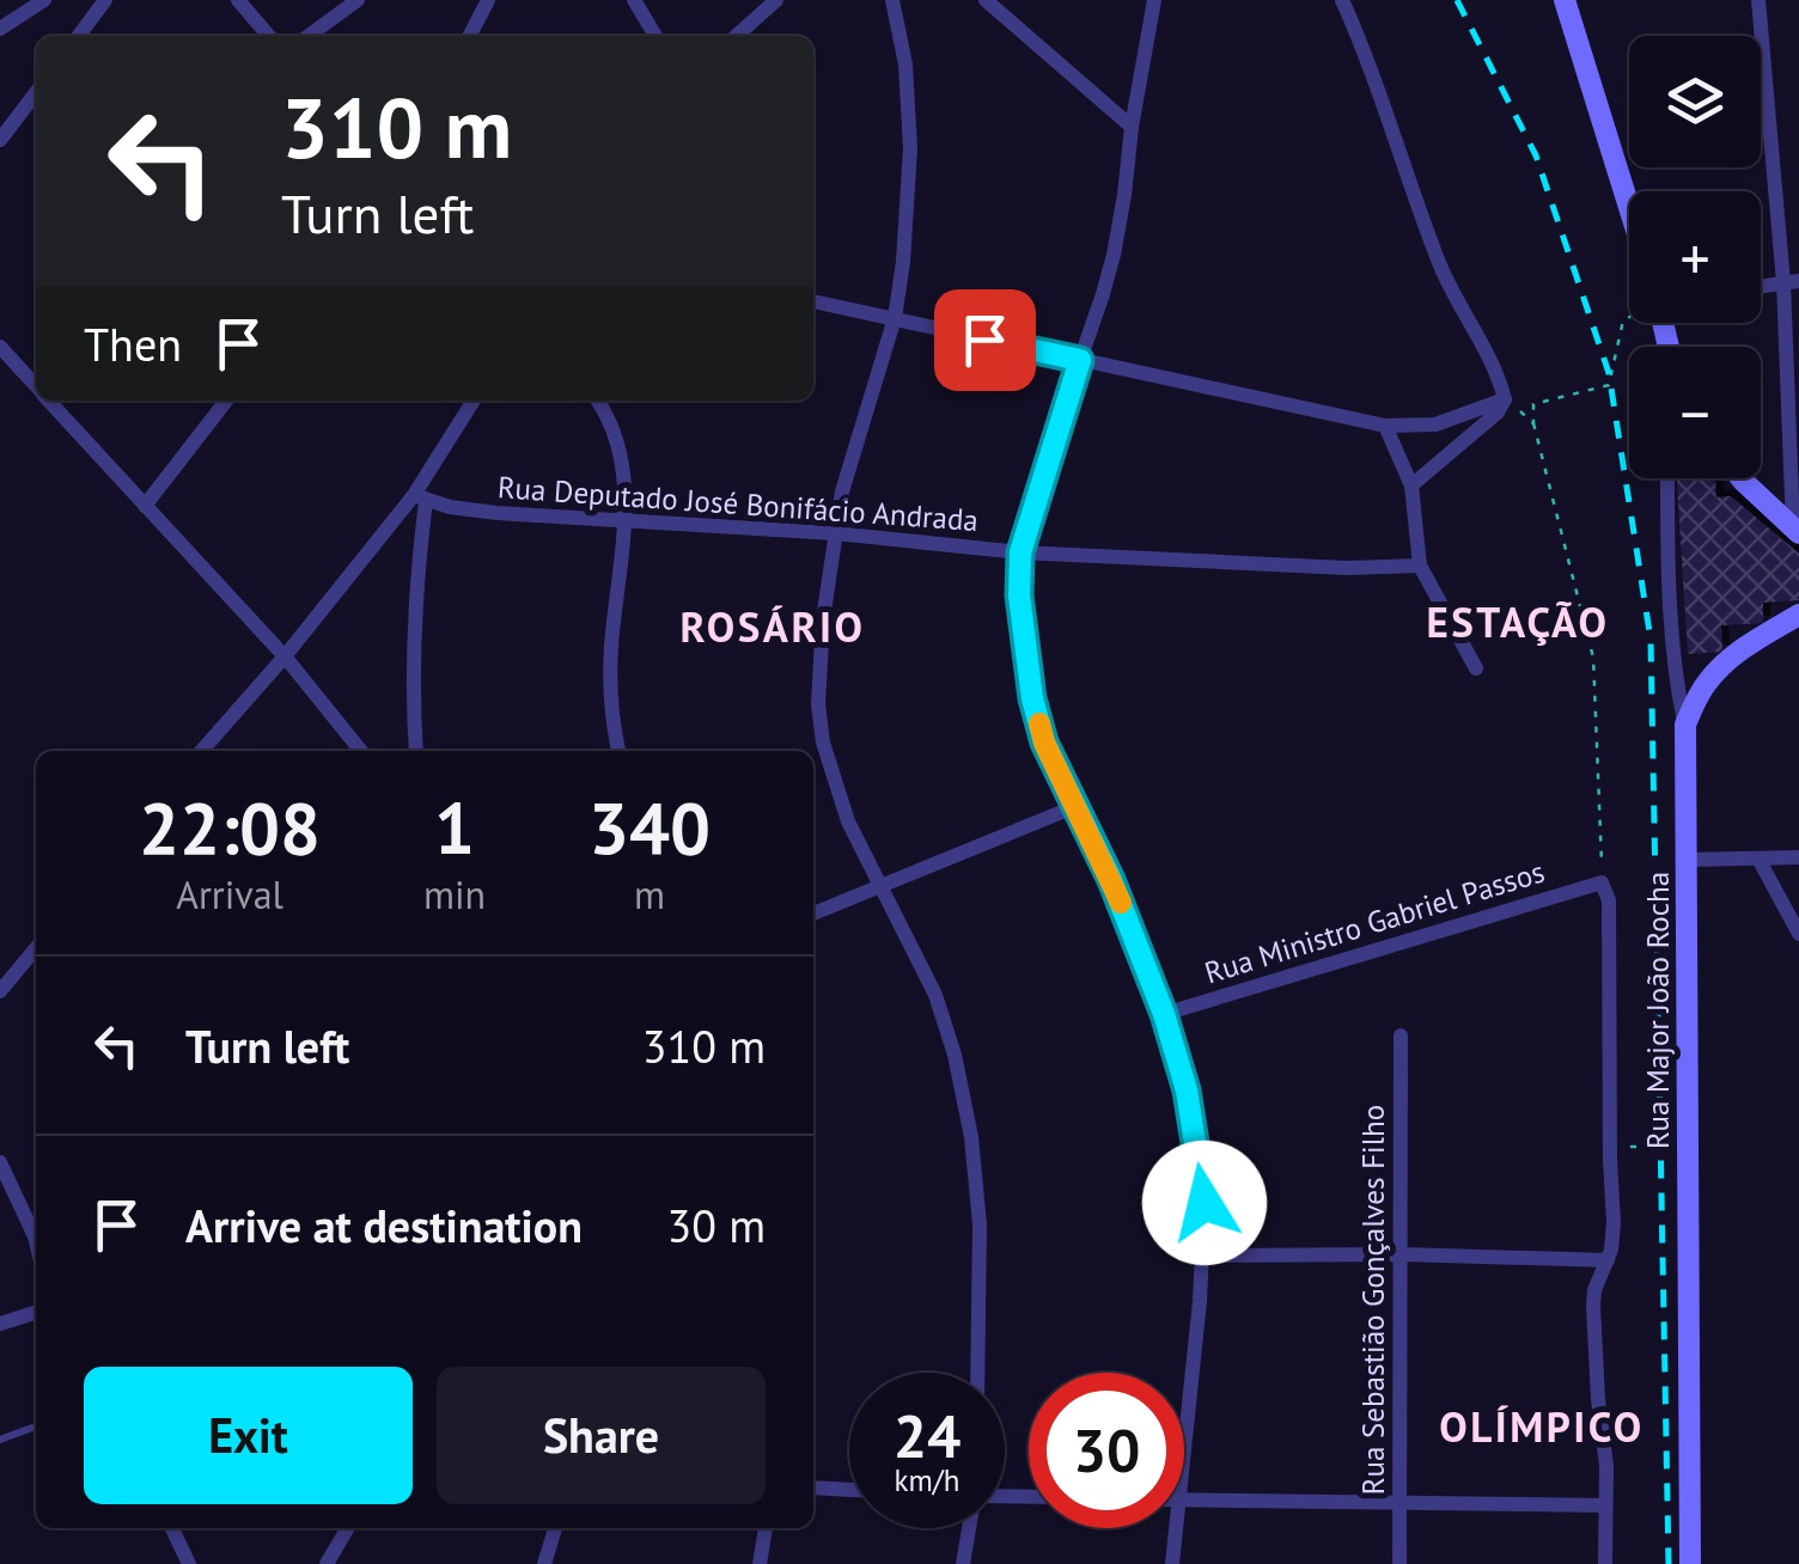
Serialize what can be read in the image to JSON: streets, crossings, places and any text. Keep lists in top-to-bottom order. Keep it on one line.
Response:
{"streets":{"main road":["Rua Major João Rocha"],"street":["Rua Deputado José Bonifácio Andrada","Rua Ministro Gabriel Passos","Rua Sebastião Gonçalves Filho"]},"districts":["ESTAÇÃO","ROSÁRIO","OLÍMPICO"],"page":{"map_buttons":["+","−"],"turn":["310 m","Turn left"],"then":"Then","eta":["22:08","Arrival","1","min","340","m"],"list":[{"name":"Turn left","value":"310 m"},{"name":"Arrive at destination","value":"30 m"}],"buttons":["Exit","Share"],"speed":"24 km/h","limit":"30"}}
